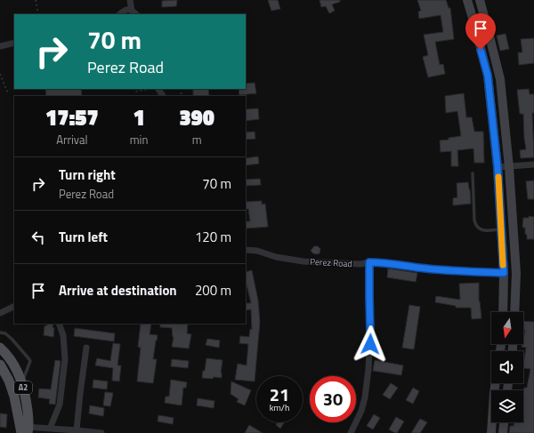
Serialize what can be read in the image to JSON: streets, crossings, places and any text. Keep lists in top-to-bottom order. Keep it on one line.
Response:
{"streets":{"main road":["A2"],"street":["Perez Road"]},"north":"bottom","page":{"turn":["70 m","Perez Road"],"eta":["17:57","Arrival","1","min","390","m"],"list":[{"name":"Turn right","note":"Perez Road","value":"70 m"},{"name":"Turn left","value":"120 m"},{"name":"Arrive at destination","value":"200 m"}],"speed":"21 km/h","limit":"30"}}
